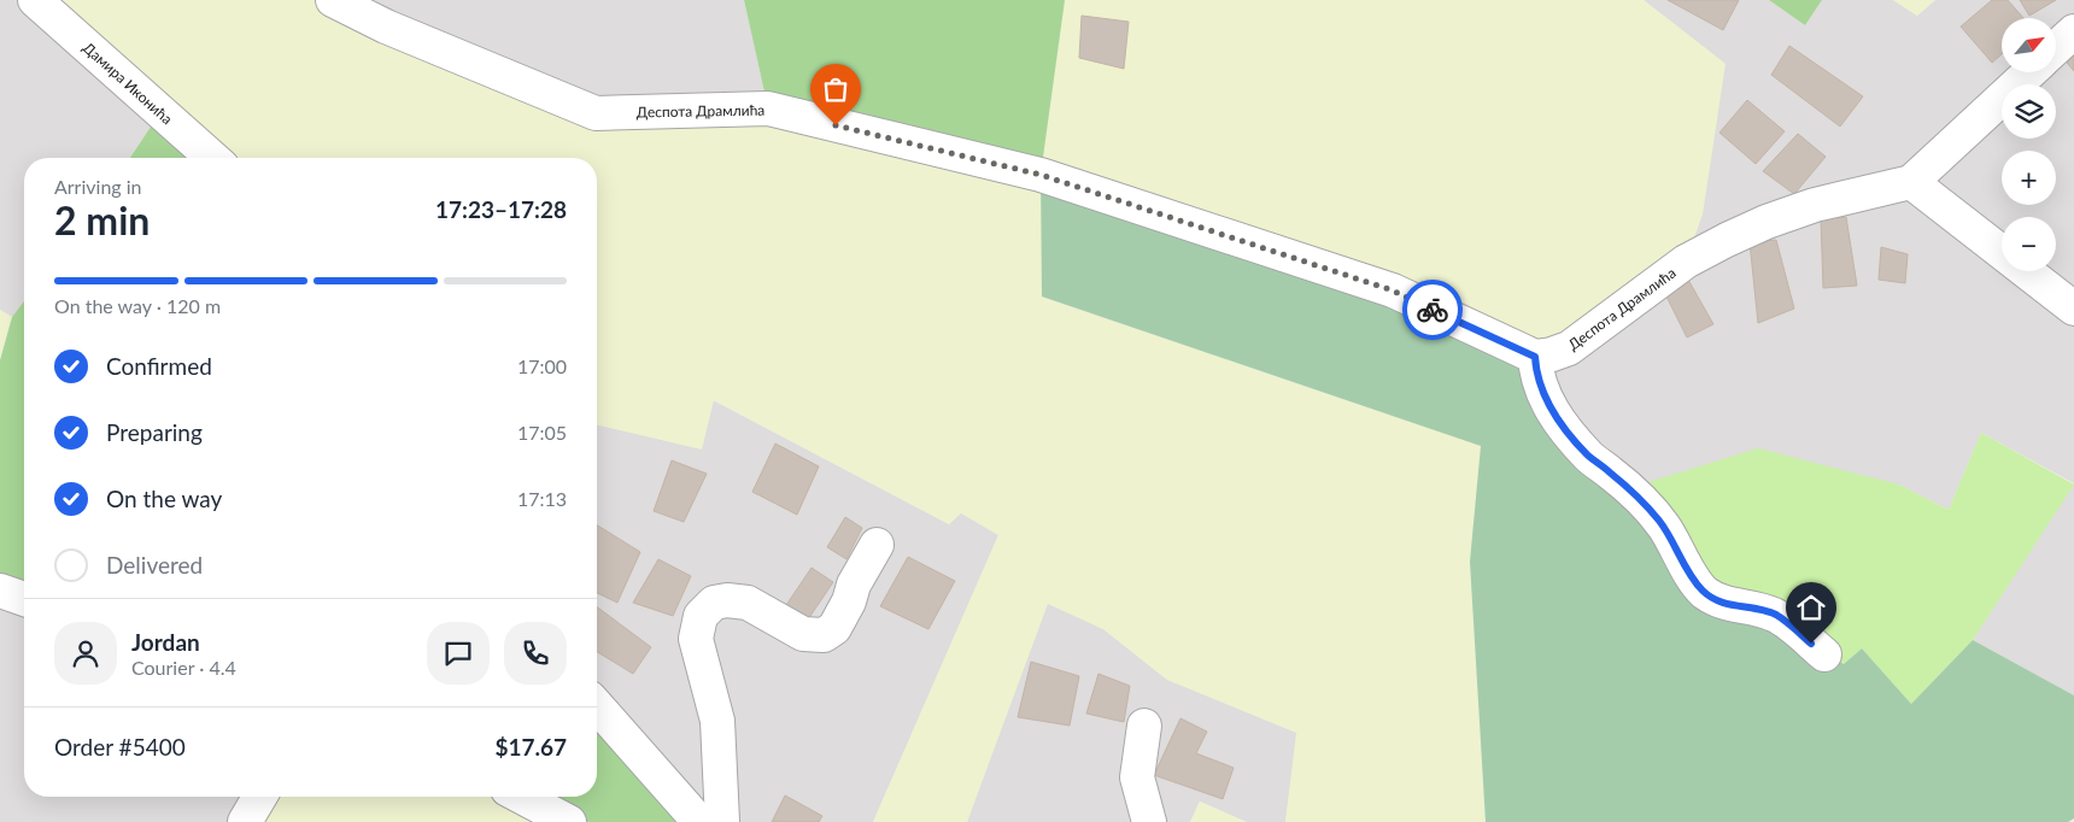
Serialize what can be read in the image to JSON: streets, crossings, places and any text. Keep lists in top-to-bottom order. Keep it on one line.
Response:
{"streets":{"street":["Дамира Иконића","Деспота Драмлића"]},"north":"top right","page":{"map_buttons":["+","−"],"heading":["2 min","Arriving in","17:23–17:28"],"panel":["Jordan","Courier · 4.4","Order #5400","$17.67"],"bar":"On the way · 120 m","list":[["Confirmed","17:00"],["Preparing","17:05"],["On the way","17:13"],"Delivered"]}}
